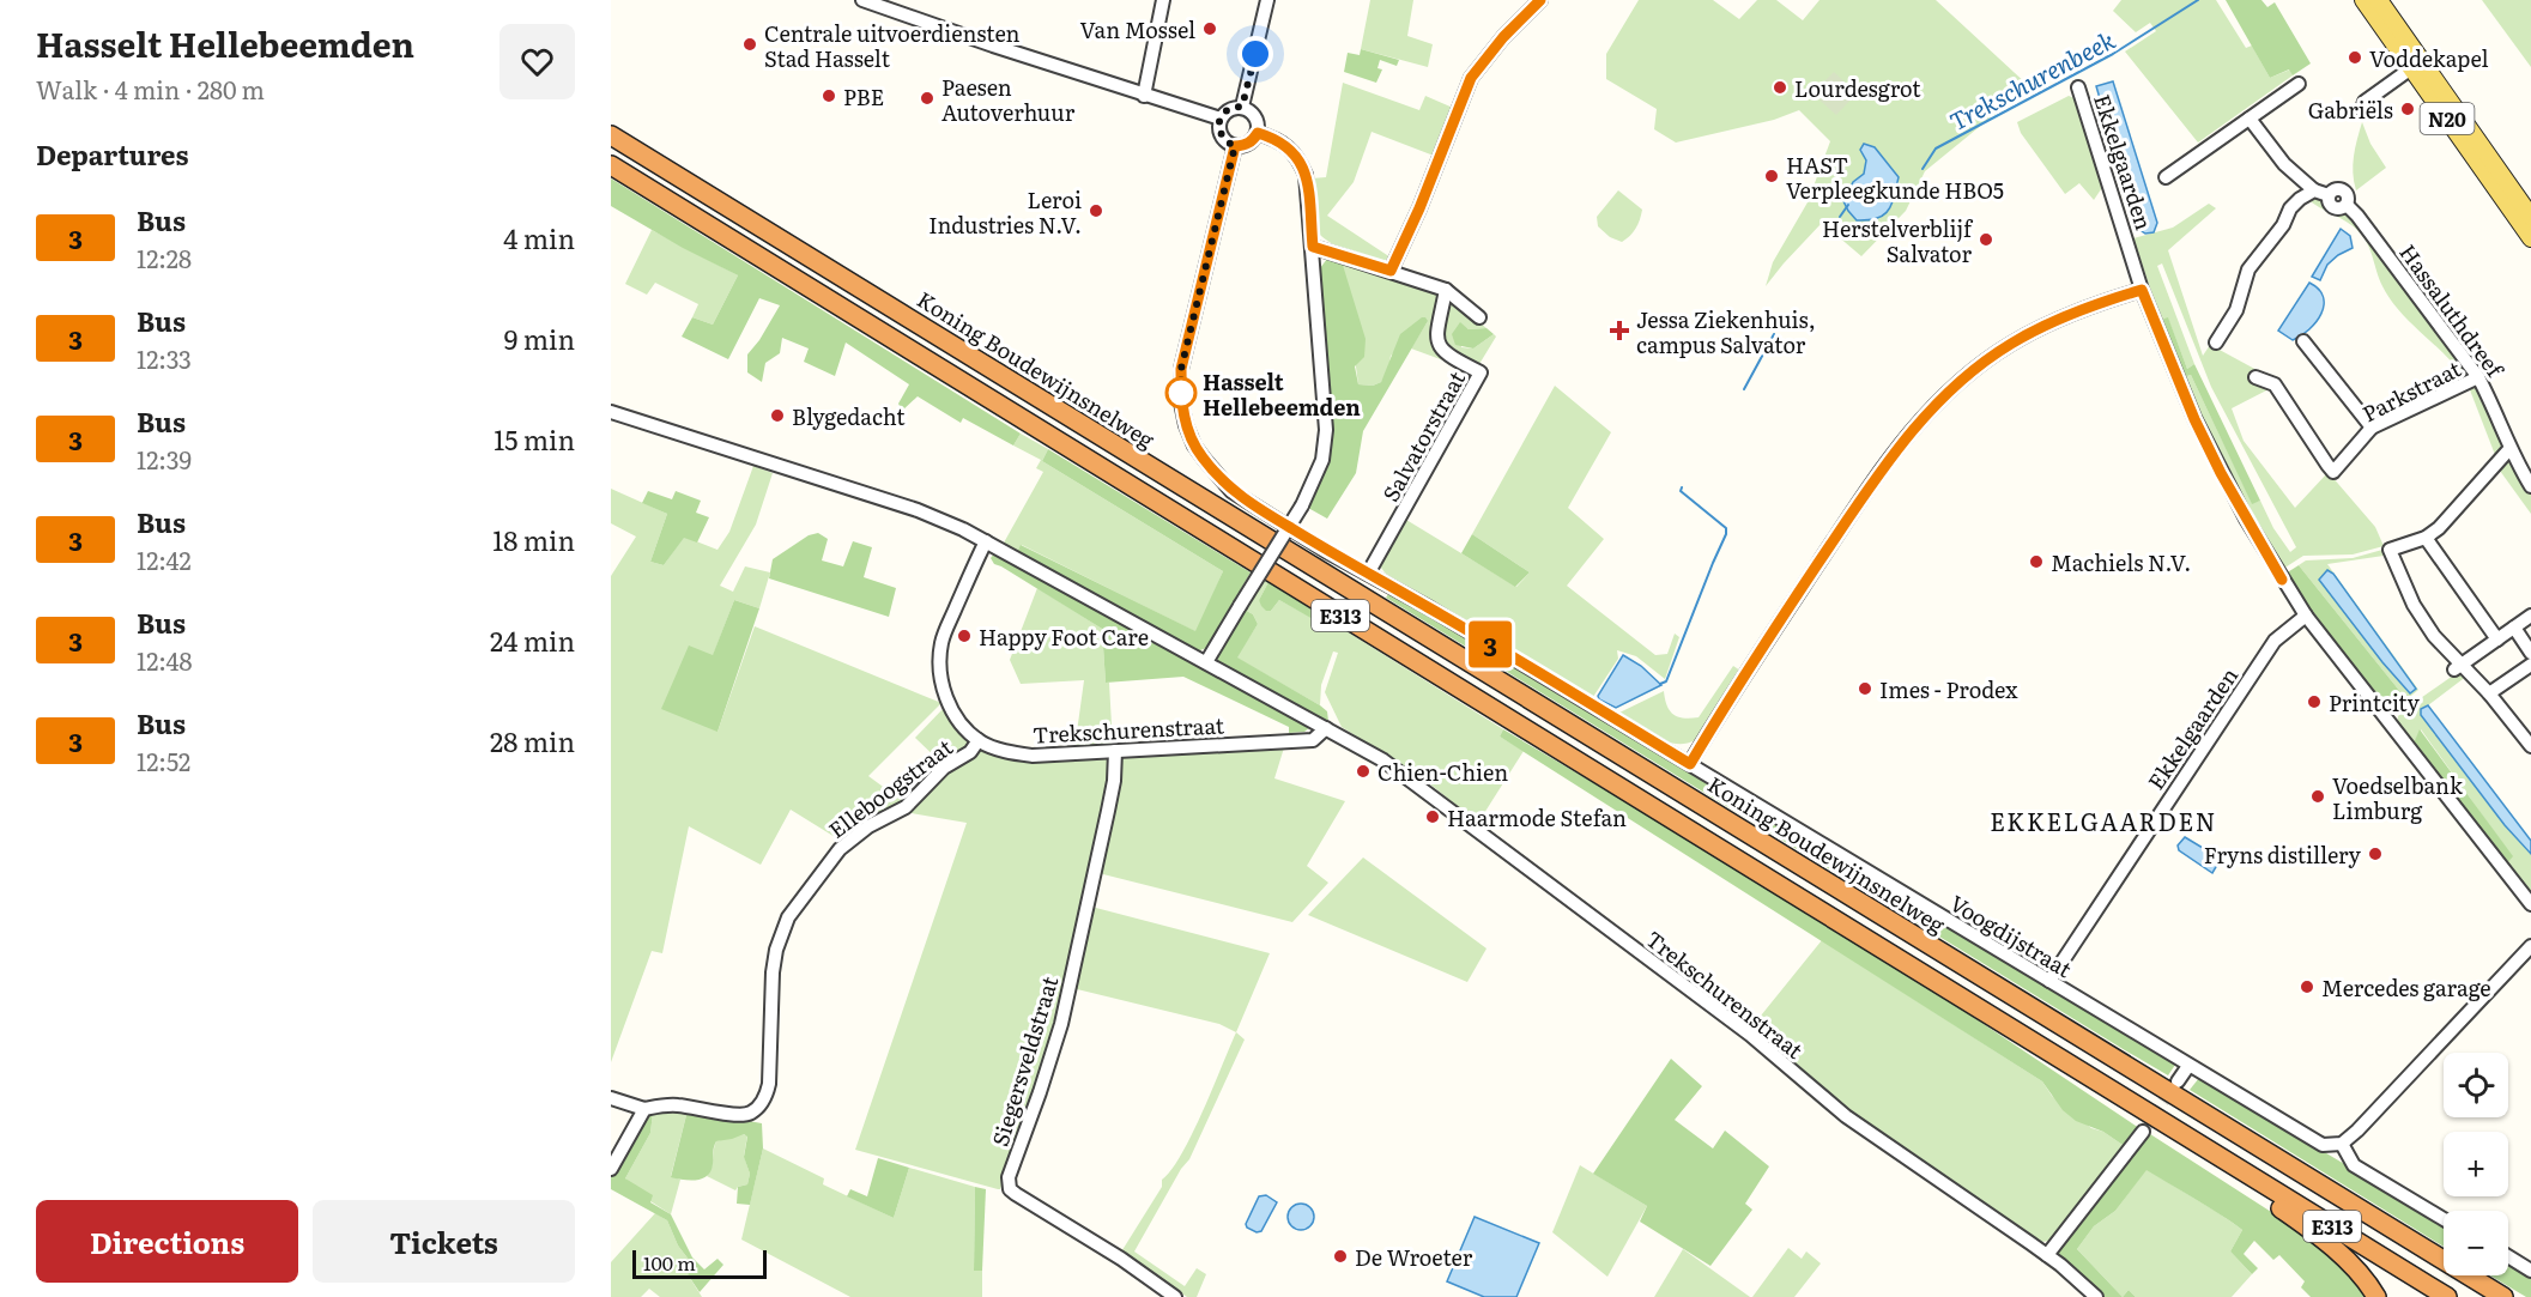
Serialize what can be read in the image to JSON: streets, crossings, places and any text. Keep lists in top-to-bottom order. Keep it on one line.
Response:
{"streets":{"highway":["Koning Boudewijnsnelweg","E313"],"main road":["N20"],"street":["Ekkelgaarden","Hassaluthdreef","Parkstraat","Salvatorstraat","Trekschurenstraat","Elleboogstraat","Voogdijstraat","Siegersveldstraat"]},"crossings":[["Ekkelgaarden","Voogdijstraat"],["Hassaluthdreef","Parkstraat"],["Salvatorstraat","Voogdijstraat"],["Trekschurenstraat","Elleboogstraat"],["Trekschurenstraat","Siegersveldstraat"]],"districts":["EKKELGAARDEN"],"water":["Trekschurenbeek"],"places":{"other":["Van Mossel","Centrale uitvoerdiensten Stad Hasselt","Voddekapel","Lourdesgrot","PBE","Paesen Autoverhuur","Gabriëls","HAST Verpleegkunde HBO5","Leroi Industries N.V.","Herstelverblijf Salvator","Hasselt Hellebeemden","Blygedacht","Machiels N.V.","Happy Foot Care","Imes - Prodex","Printcity","Chien-Chien","Voedselbank Limburg","Haarmode Stefan","Fryns distillery","Mercedes garage","De Wroeter"],"health":["Jessa Ziekenhuis, campus Salvator"]},"lines":["bus line 3"],"scale_bar":"100 m","page":{"heading":[["Hasselt Hellebeemden","Walk · 4 min · 280 m"],"Departures"],"on_map":"3","list":[{"mark":"3","name":"Bus","note":"12:28","value":"4 min"},{"mark":"3","name":"Bus","note":"12:33","value":"9 min"},{"mark":"3","name":"Bus","note":"12:39","value":"15 min"},{"mark":"3","name":"Bus","note":"12:42","value":"18 min"},{"mark":"3","name":"Bus","note":"12:48","value":"24 min"},{"mark":"3","name":"Bus","note":"12:52","value":"28 min"}],"map_buttons":["+","−"],"buttons":["Directions","Tickets"],"scale":"100 m"}}
